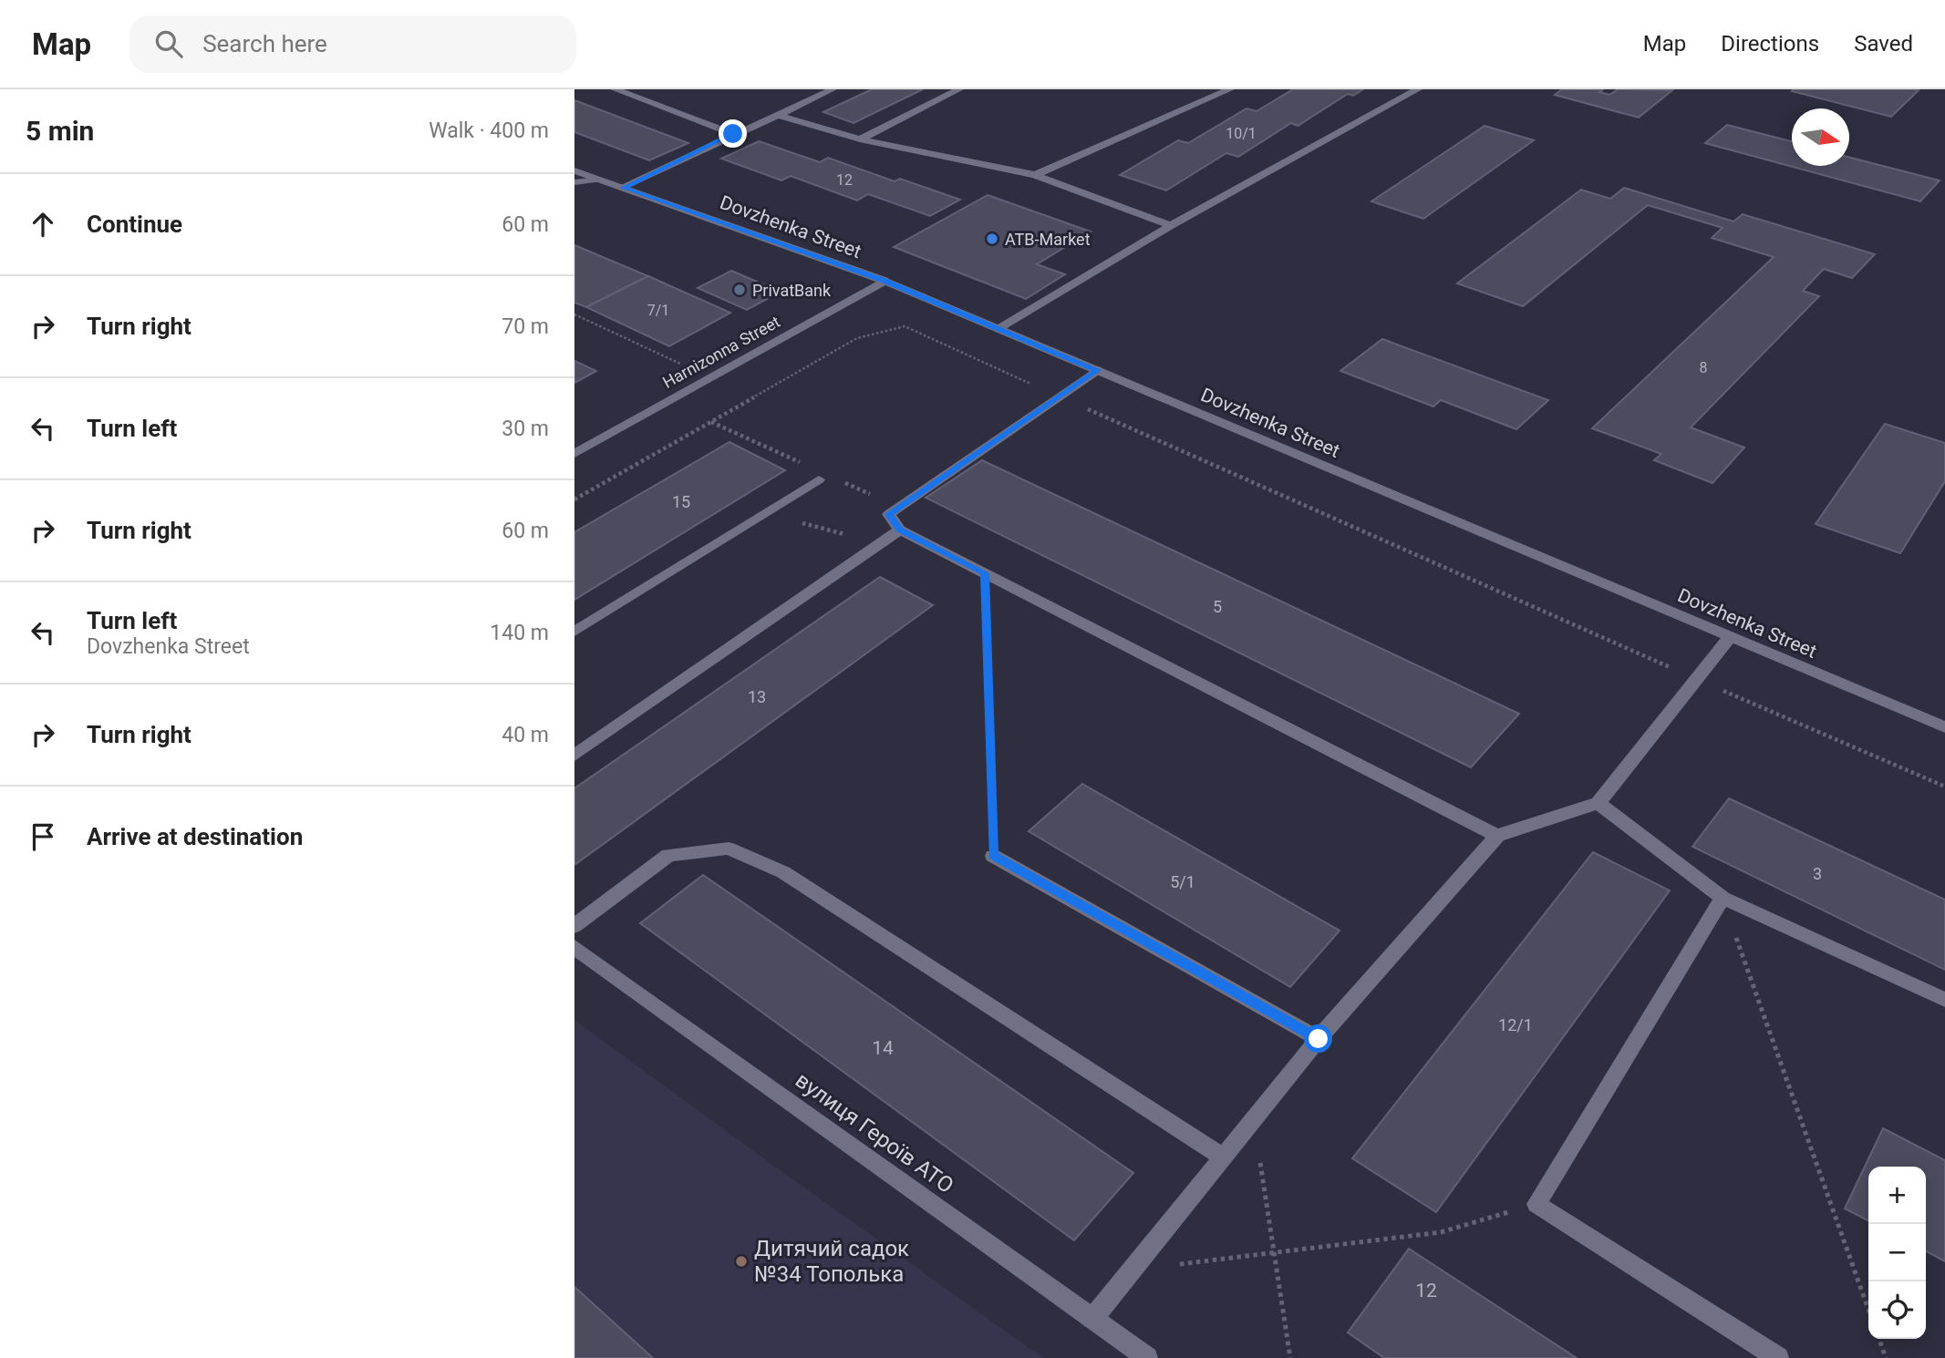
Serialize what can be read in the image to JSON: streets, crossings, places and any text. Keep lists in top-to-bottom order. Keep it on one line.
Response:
{"streets":{"street":["Dovzhenka Street","Harnizonna Street","вулиця Героїв АТО"]},"crossings":[["Dovzhenka Street","Harnizonna Street"]],"places":["ATB-Market","PrivatBank","Дитячий садок №34 Тополька"],"house_numbers":["10/1","12","7/1","8","15","5","13","3","5/1","12/1","14","12"],"north":"right","page":{"header":"Map","search":"Search here","nav":["Map","Directions","Saved"],"heading":["5 min","Walk · 400 m"],"list":[["Continue","60 m"],["Turn right","70 m"],["Turn left","30 m"],["Turn right","60 m"],["Turn left","Dovzhenka Street","140 m"],["Turn right","40 m"],"Arrive at destination"],"map_buttons":["+","−"]}}
